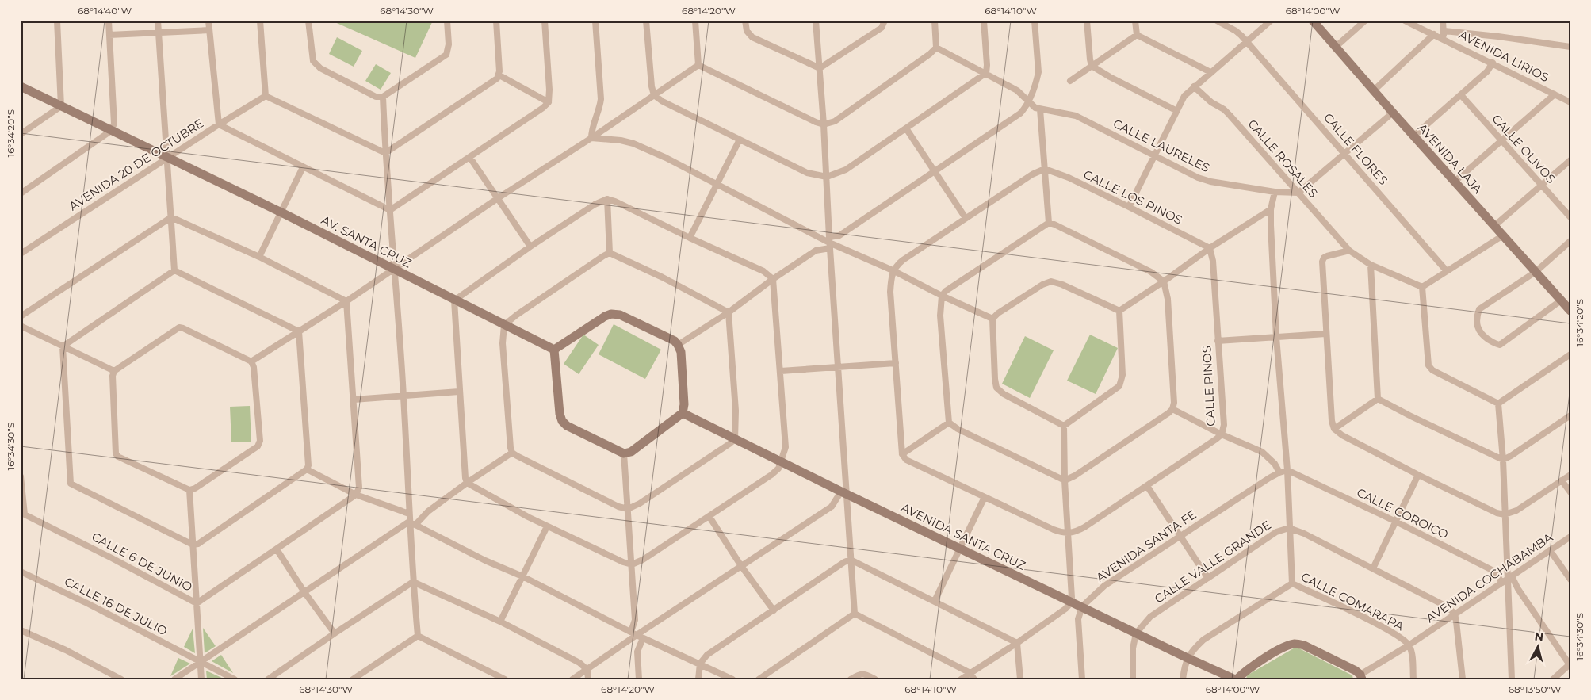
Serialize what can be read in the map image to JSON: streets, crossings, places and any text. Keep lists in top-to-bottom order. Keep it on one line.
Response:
{"streets":{"street":["AVENIDA LIRIOS","CALLE LAURELES","CALLE FLORES","CALLE OLIVOS","CALLE ROSALES","AVENIDA LAJA","AVENIDA 20 DE OCTUBRE","CALLE LOS PINOS","AV. SANTA CRUZ","CALLE PINOS","CALLE COROICO","AVENIDA SANTA CRUZ","AVENIDA SANTA FE","CALLE 6 DE JUNIO","CALLE VALLE GRANDE","AVENIDA COCHABAMBA","CALLE COMARAPA","CALLE 16 DE JULIO"]},"crossings":[["CALLE LAURELES","CALLE ROSALES"],["AVENIDA 20 DE OCTUBRE","AV. SANTA CRUZ"],["CALLE LOS PINOS","CALLE PINOS"],["AV. SANTA CRUZ","AVENIDA SANTA CRUZ"],["CALLE COROICO","AVENIDA SANTA FE"],["CALLE COROICO","AVENIDA COCHABAMBA"],["AVENIDA SANTA CRUZ","AVENIDA SANTA FE"],["AVENIDA SANTA CRUZ","CALLE VALLE GRANDE"],["AVENIDA SANTA CRUZ","CALLE COMARAPA"],["CALLE VALLE GRANDE","AVENIDA COCHABAMBA"],["AVENIDA COCHABAMBA","CALLE COMARAPA"]],"north":"top","coordinates":["68°14'40\"W","68°14'30\"W","68°14'20\"W","68°14'10\"W","68°14'00\"W","16°34'20\"S","16°34'30\"S","68°13'50\"W"]}
